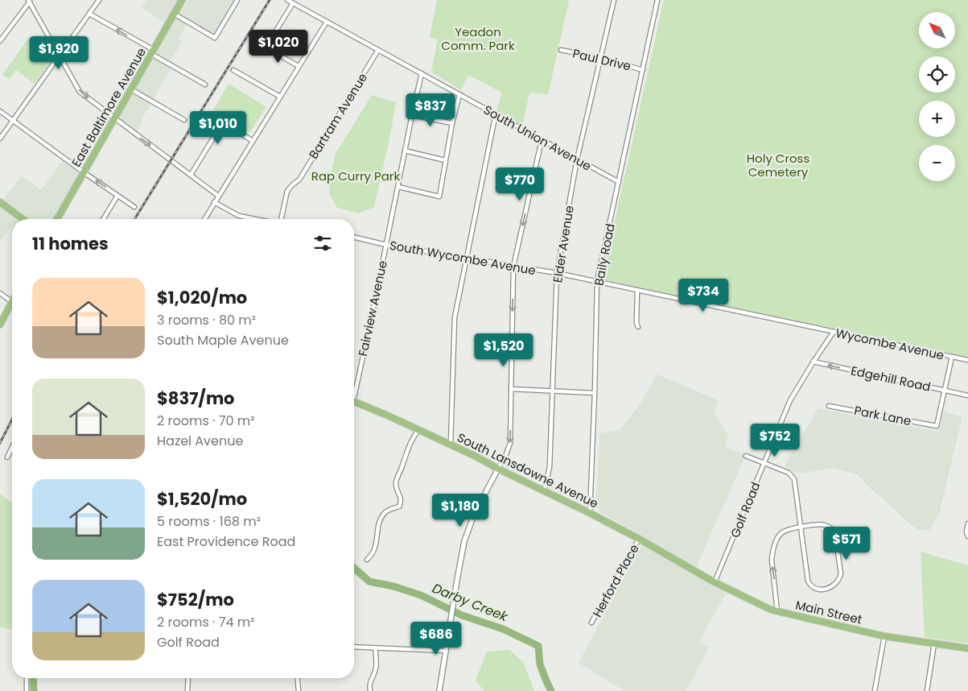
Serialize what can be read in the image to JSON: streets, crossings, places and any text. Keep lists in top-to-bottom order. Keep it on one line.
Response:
{"streets":{"main road":["East Baltimore Avenue","South Lansdowne Avenue","Main Street"],"street":["Paul Drive","Bartram Avenue","South Union Avenue","Elder Avenue","Baily Road","South Wycombe Avenue","Fairview Avenue","Wycombe Avenue","Edgehill Road","Park Lane","Golf Road","Herford Place"]},"crossings":[["Paul Drive","Elder Avenue"],["Paul Drive","Baily Road"],["Bartram Avenue","South Union Avenue"],["South Union Avenue","Elder Avenue"],["South Union Avenue","Baily Road"],["South Union Avenue","Fairview Avenue"],["Elder Avenue","South Wycombe Avenue"],["Elder Avenue","South Lansdowne Avenue"],["Baily Road","South Wycombe Avenue"],["Baily Road","South Lansdowne Avenue"],["South Wycombe Avenue","Fairview Avenue"],["South Wycombe Avenue","Wycombe Avenue"],["Wycombe Avenue","Golf Road"],["Edgehill Road","Park Lane"],["Edgehill Road","Golf Road"],["South Lansdowne Avenue","Herford Place"],["South Lansdowne Avenue","Main Street"],["Golf Road","Main Street"]],"one_way":["Edgehill Road"],"water":["Darby Creek"],"parks":["Yeadon Comm. Park","Holy Cross Cemetery","Rap Curry Park"],"north":"top left","page":{"map_buttons":["+","−"],"price":["$1,020","$1,920","$837","$1,010","$770","$734","$1,520","$752","$1,180","$571","$686"],"heading":"11 homes","list":[{"name":"$1,020/mo","note":"3 rooms · 80 m² · South Maple Avenue"},{"name":"$837/mo","note":"2 rooms · 70 m² · Hazel Avenue"},{"name":"$1,520/mo","note":"5 rooms · 168 m² · East Providence Road"},{"name":"$752/mo","note":"2 rooms · 74 m² · Golf Road"}]}}
